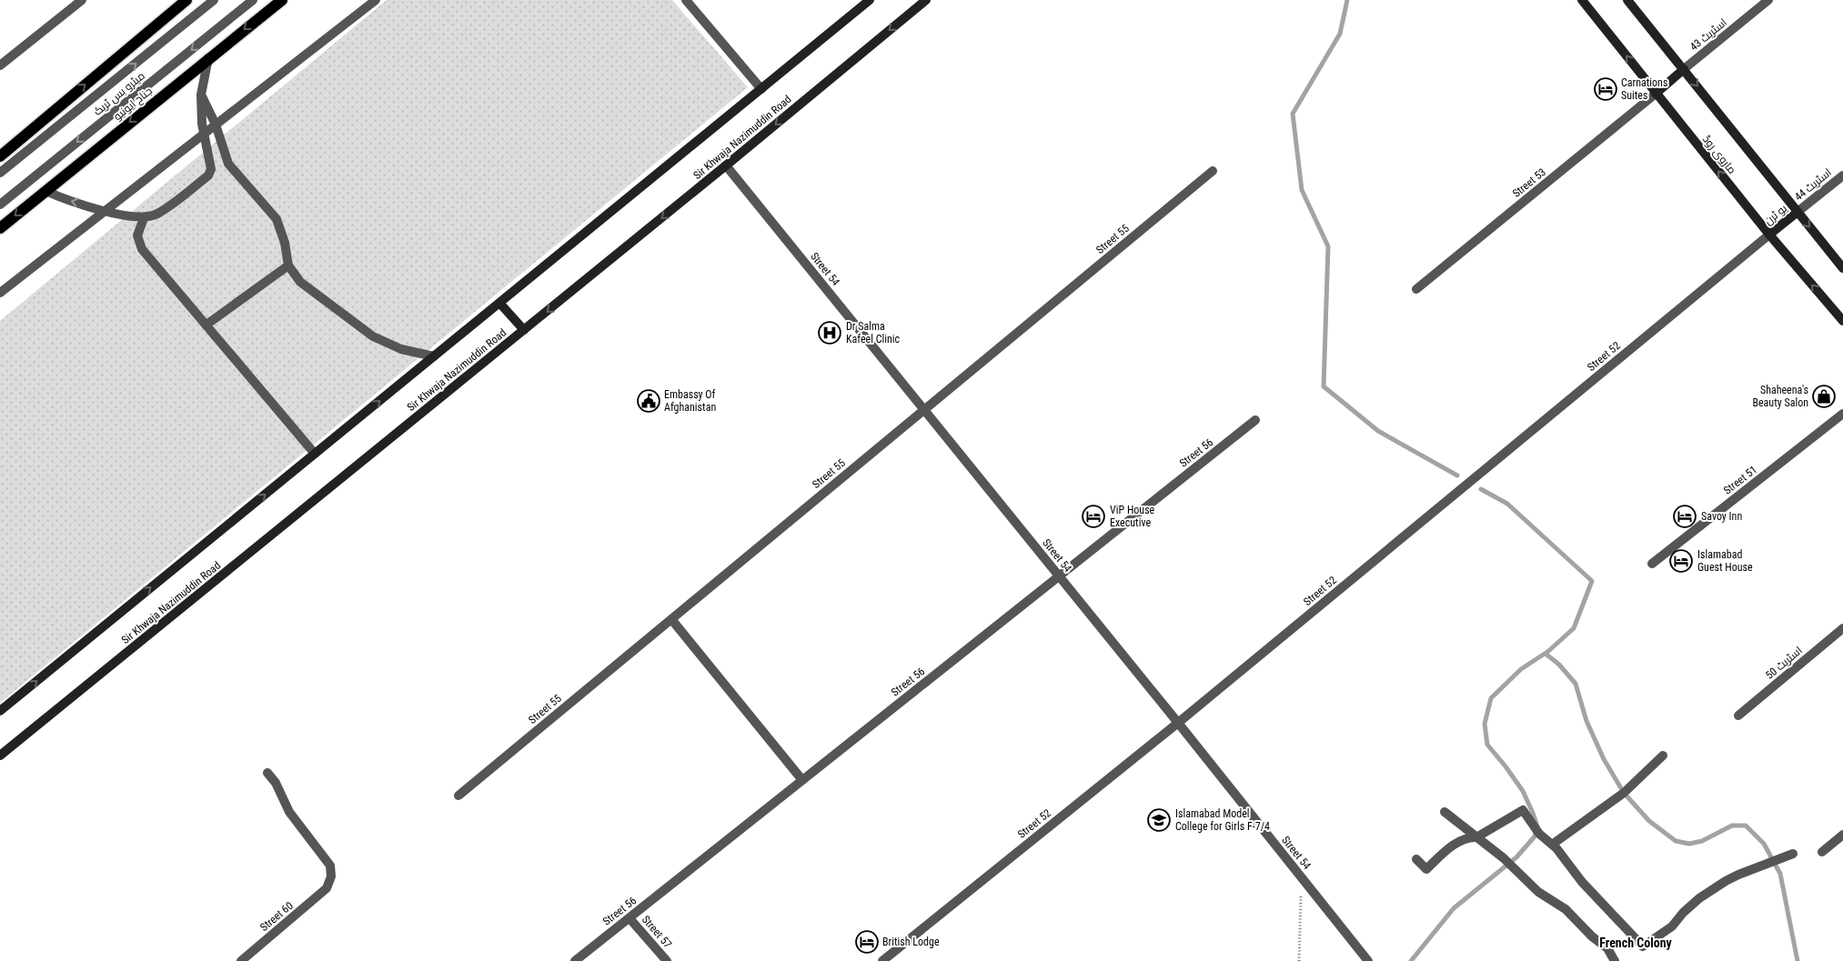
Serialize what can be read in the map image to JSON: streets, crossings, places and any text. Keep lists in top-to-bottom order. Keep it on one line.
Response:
{"streets":{"main road":["جناح ایونیو","Sir Khwaja Nazimuddin Road","ماروی روڈ","یو ٹرن"],"street":["اسٹریٹ 43","میٹرو بس ٹریک","Street 53","اسٹریٹ 44","Street 55","Street 54","Street 52","Street 56","Street 51","اسٹریٹ 50","Street 60","Street 57"]},"crossings":[["Sir Khwaja Nazimuddin Road","Street 54"],["ماروی روڈ","Street 53"],["ماروی روڈ","یو ٹرن"],["ماروی روڈ","Street 52"],["اسٹریٹ 44","یو ٹرن"],["یو ٹرن","Street 52"],["Street 55","Street 54"],["Street 54","Street 52"],["Street 54","Street 56"],["Street 56","Street 57"]],"districts":["French Colony"],"places":{"hotel":["Carnations Suites","ViP House Executive","Savoy Inn","Islamabad Guest House","British Lodge"],"hospital":["Dr Salma Kafeel Clinic"],"shop":["Shaheena's Beauty Salon"],"public building":["Embassy Of Afghanistan"],"school or university":["Islamabad Model College for Girls F-7/4"]}}
